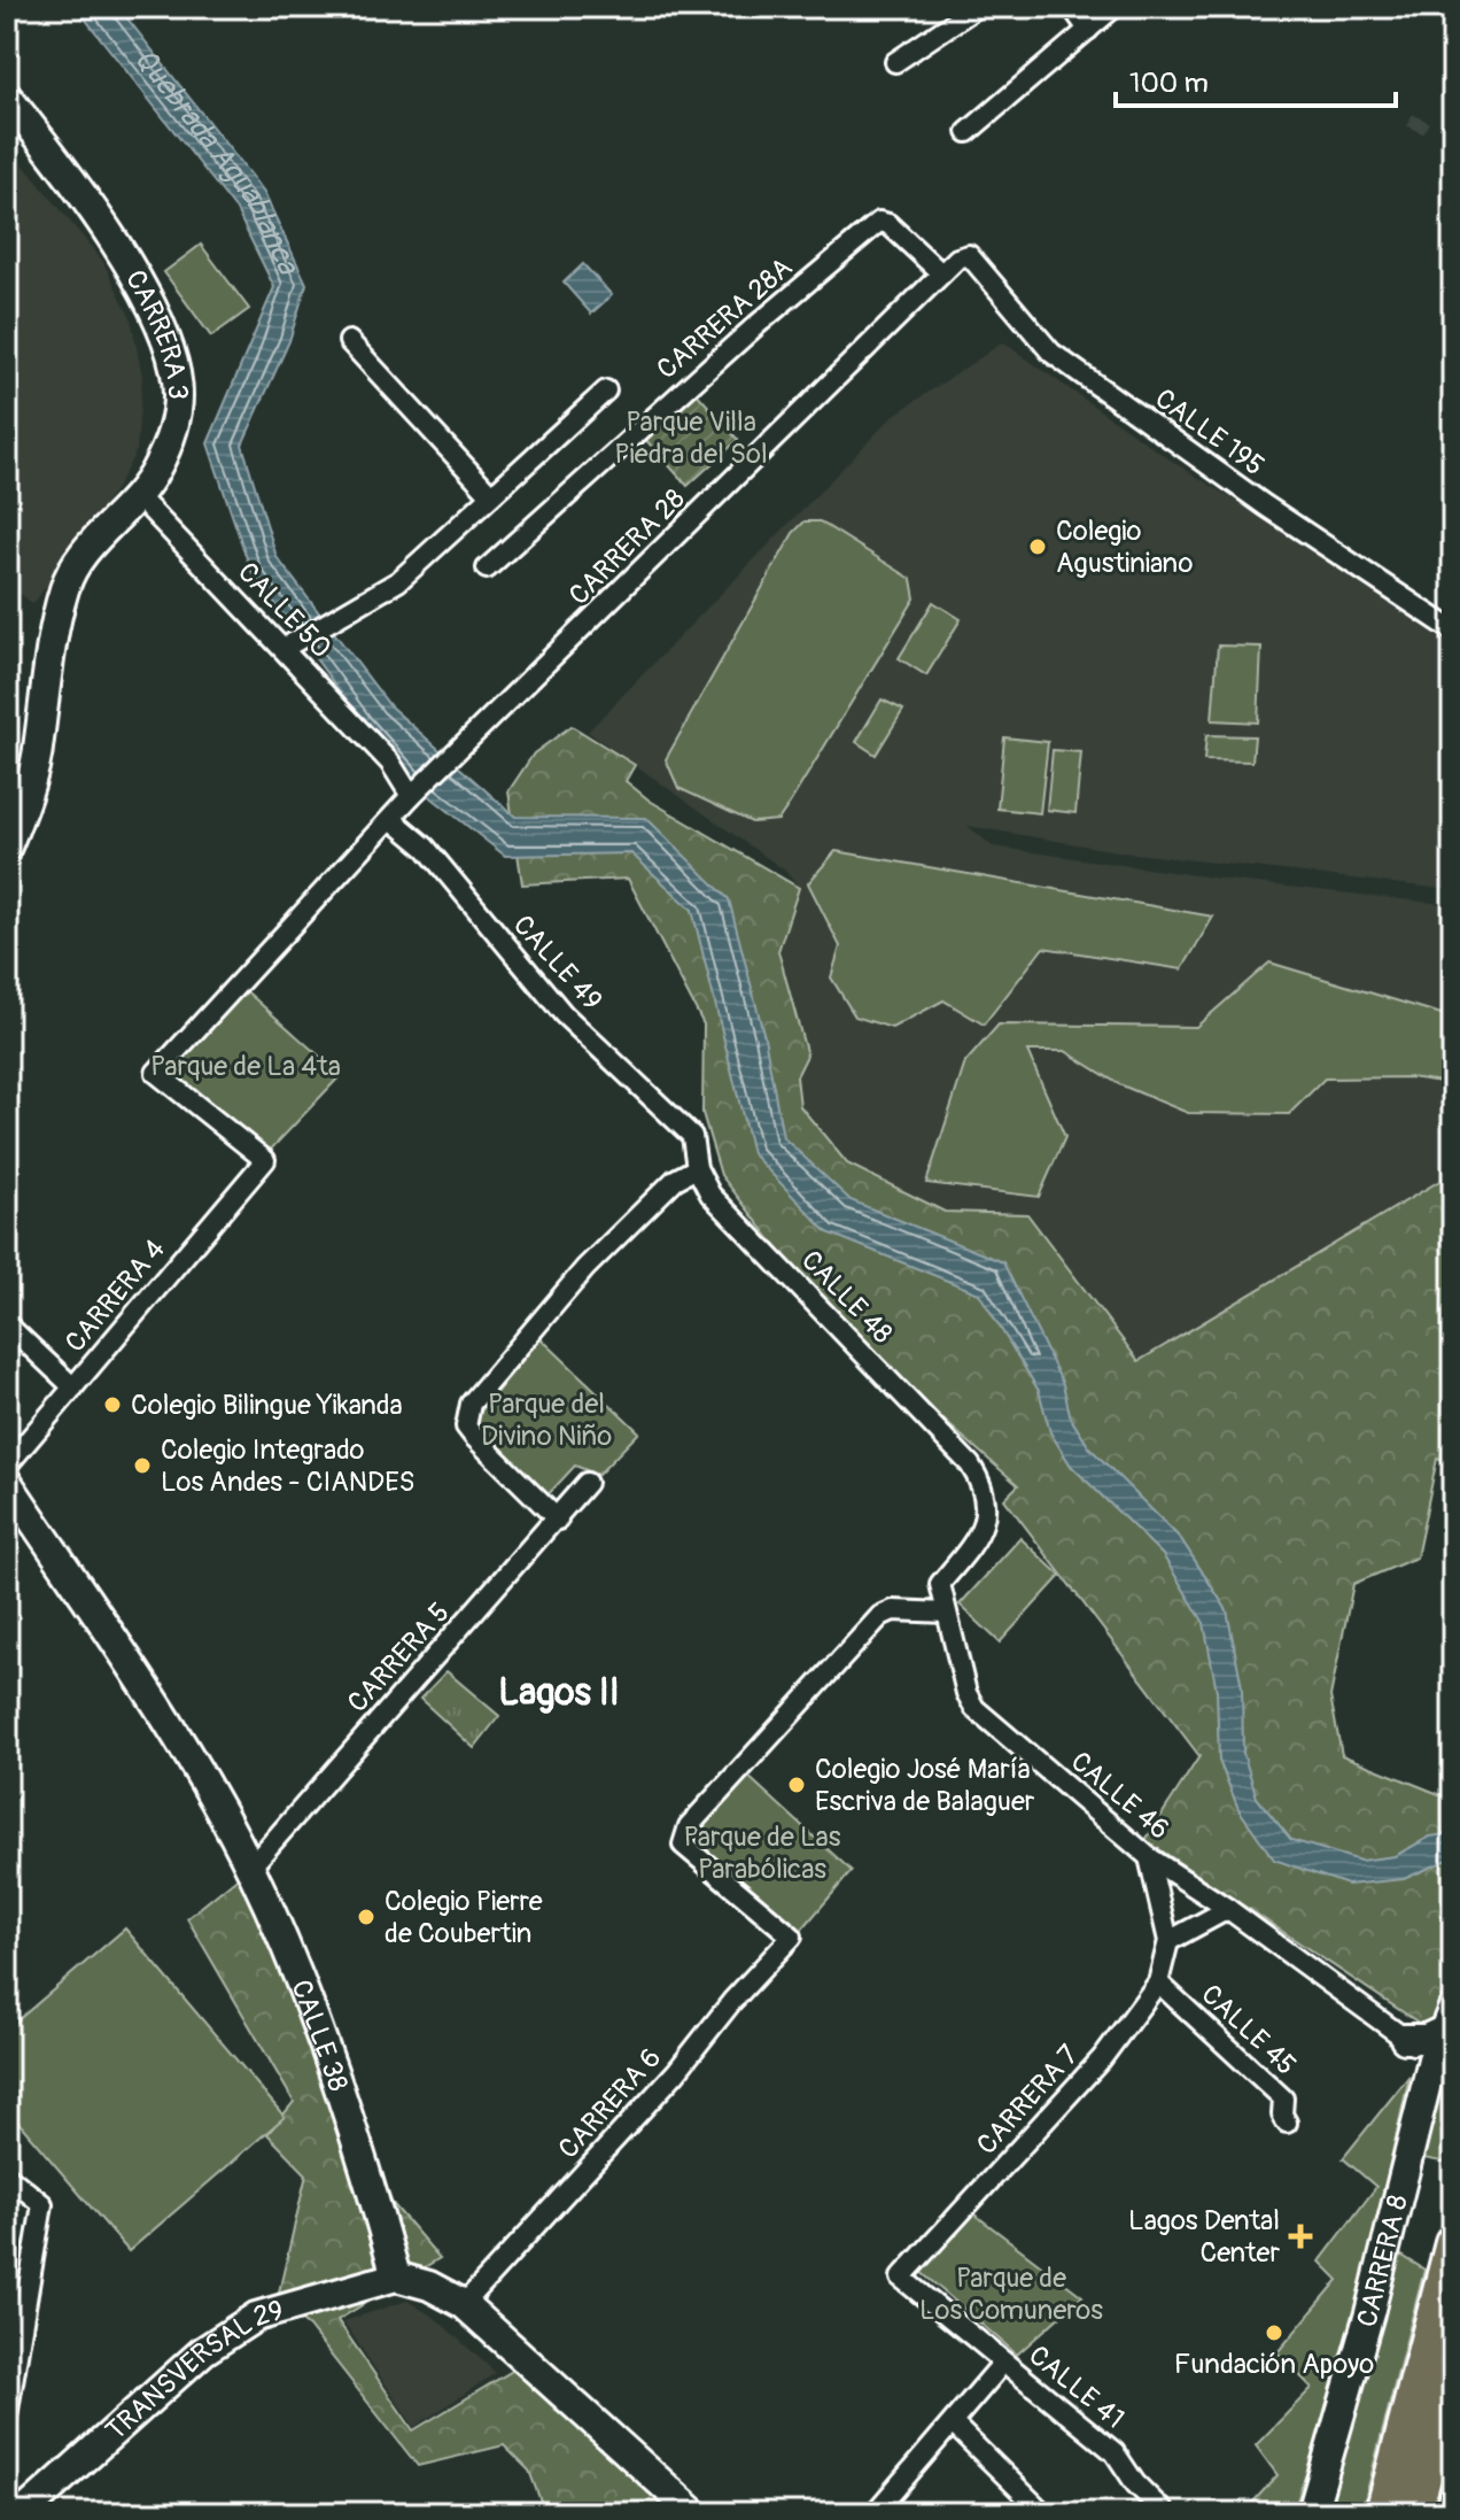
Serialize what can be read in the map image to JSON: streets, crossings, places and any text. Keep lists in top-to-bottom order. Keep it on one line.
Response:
{"streets":{"main road":["CARRERA 3","CALLE 38","CARRERA 8","TRANSVERSAL 29"],"street":["CARRERA 28A","CALLE 195","CARRERA 28","CALLE 50","CALLE 49","CARRERA 4","CALLE 48","CARRERA 5","CALLE 46","CALLE 45","CARRERA 7","CARRERA 6","CALLE 41"]},"crossings":[["CARRERA 28A","CARRERA 28"],["CARRERA 3","CALLE 50"],["CALLE 195","CARRERA 28"],["CARRERA 28","CALLE 50"],["CALLE 49","CARRERA 4"],["CALLE 49","CALLE 48"],["CALLE 48","CALLE 46"],["CARRERA 5","CALLE 38"],["CALLE 46","CARRERA 7"],["CALLE 46","CARRERA 6"],["CALLE 46","CARRERA 8"],["CALLE 45","CARRERA 7"],["CALLE 38","TRANSVERSAL 29"],["CARRERA 7","CALLE 41"]],"districts":["Lagos II"],"water":["Quebrada Aguablanca"],"parks":["Parque Villa Piedra del Sol","Parque de La 4ta","Parque del Divino Niño","Parque de Las Parabólicas","Parque de Los Comuneros"],"places":{"other":["Colegio Agustiniano","Colegio Bilingue Yikanda","Colegio Integrado Los Andes - CIANDES","Colegio José María Escriva de Balaguer","Colegio Pierre de Coubertin","Fundación Apoyo"],"health":["Lagos Dental Center"]},"scale_bar":"100 m"}
